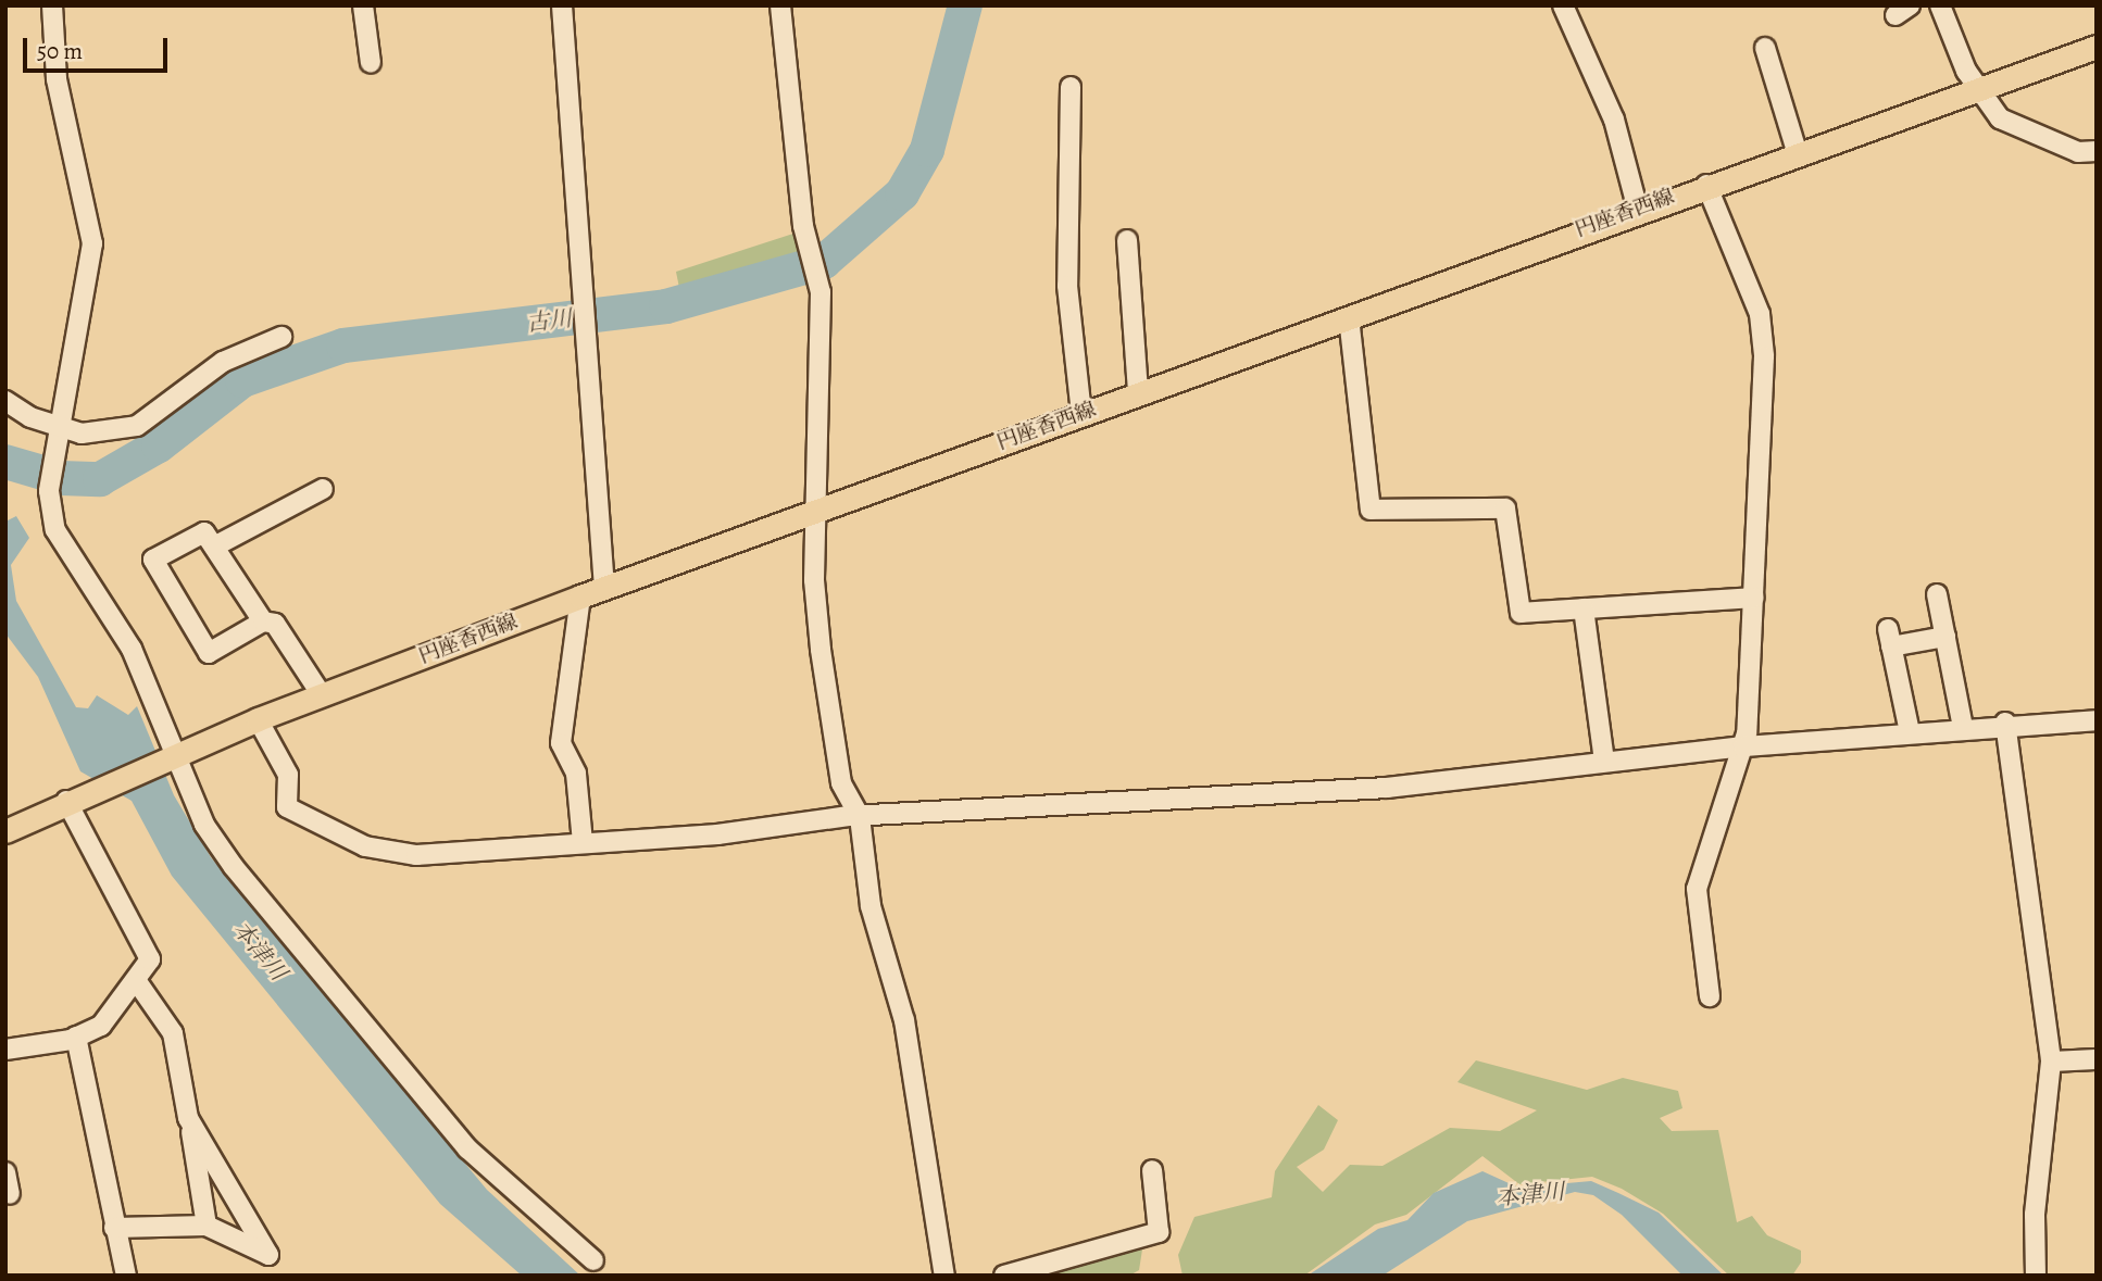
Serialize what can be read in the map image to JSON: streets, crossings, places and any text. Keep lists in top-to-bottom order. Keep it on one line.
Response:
{"streets":{"main road":["円座香西線"]},"water":["古川","本津川"],"scale_bar":"50 m"}
